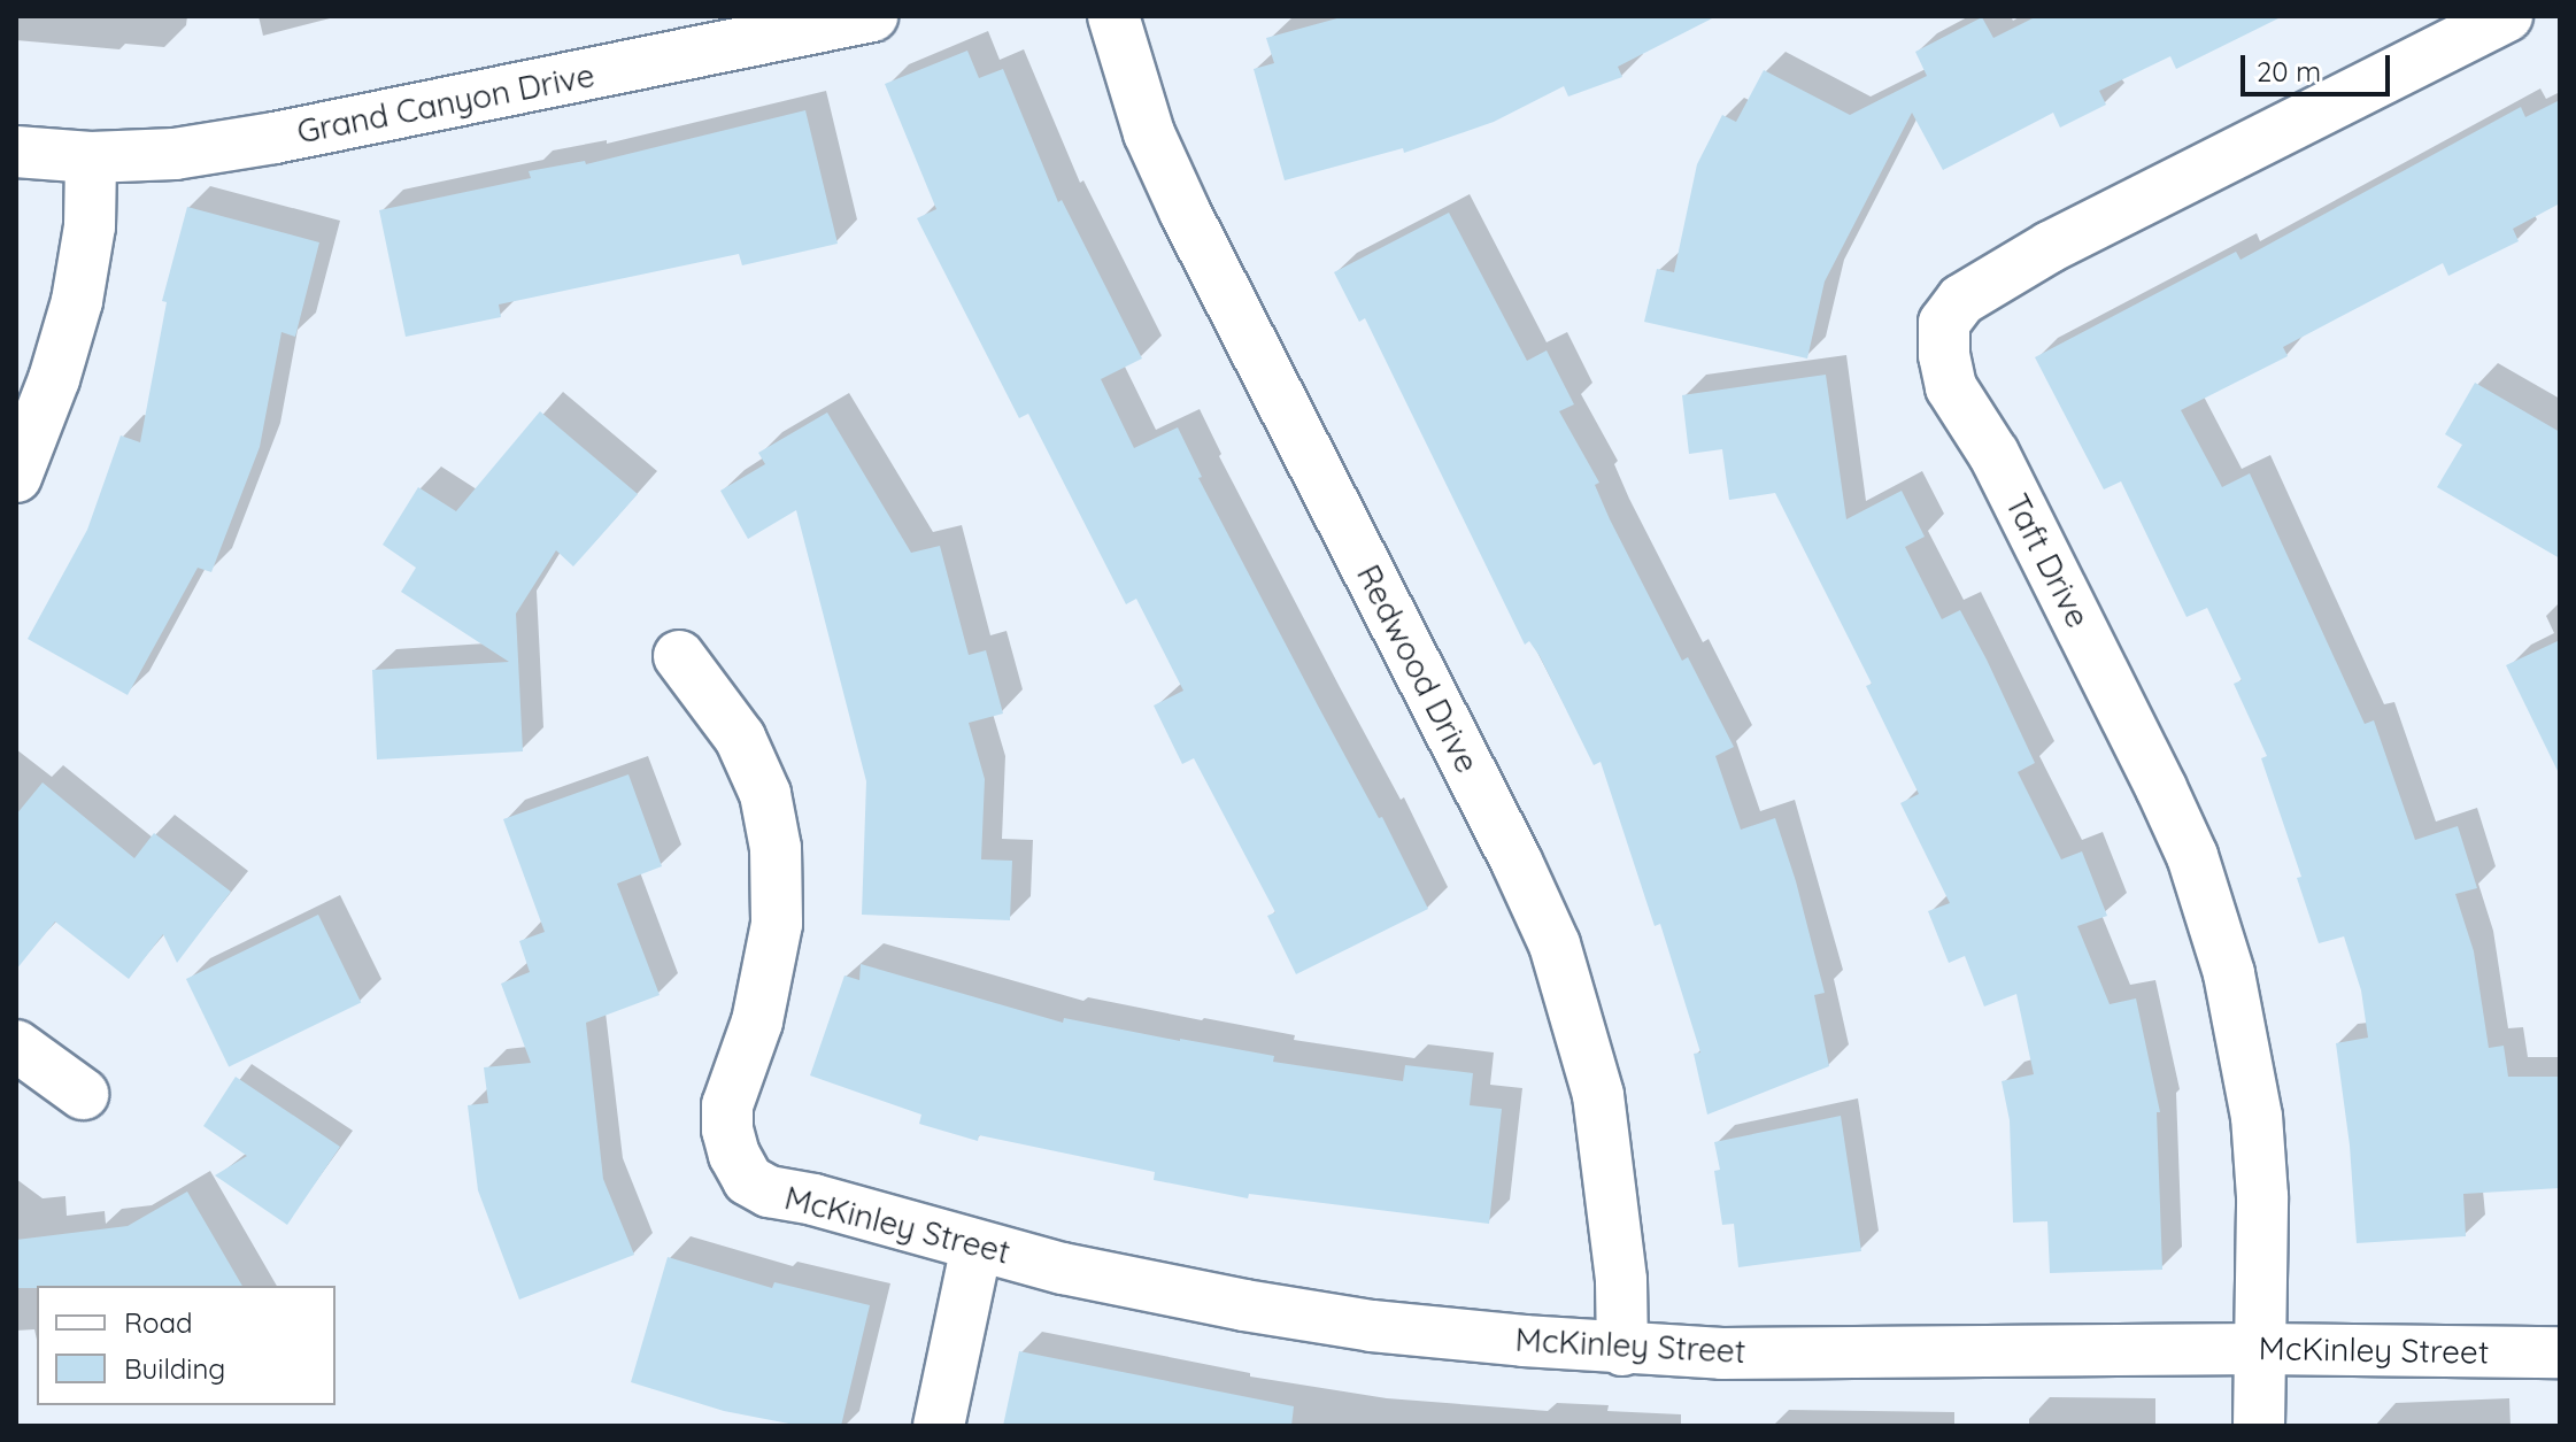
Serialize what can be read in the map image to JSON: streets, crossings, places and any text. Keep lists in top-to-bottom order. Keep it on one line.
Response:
{"streets":{"street":["Grand Canyon Drive","Taft Drive","Redwood Drive","McKinley Street"]},"crossings":[["Taft Drive","McKinley Street"],["Redwood Drive","McKinley Street"]],"legend":["Road","Building"],"scale_bar":"20 m"}
